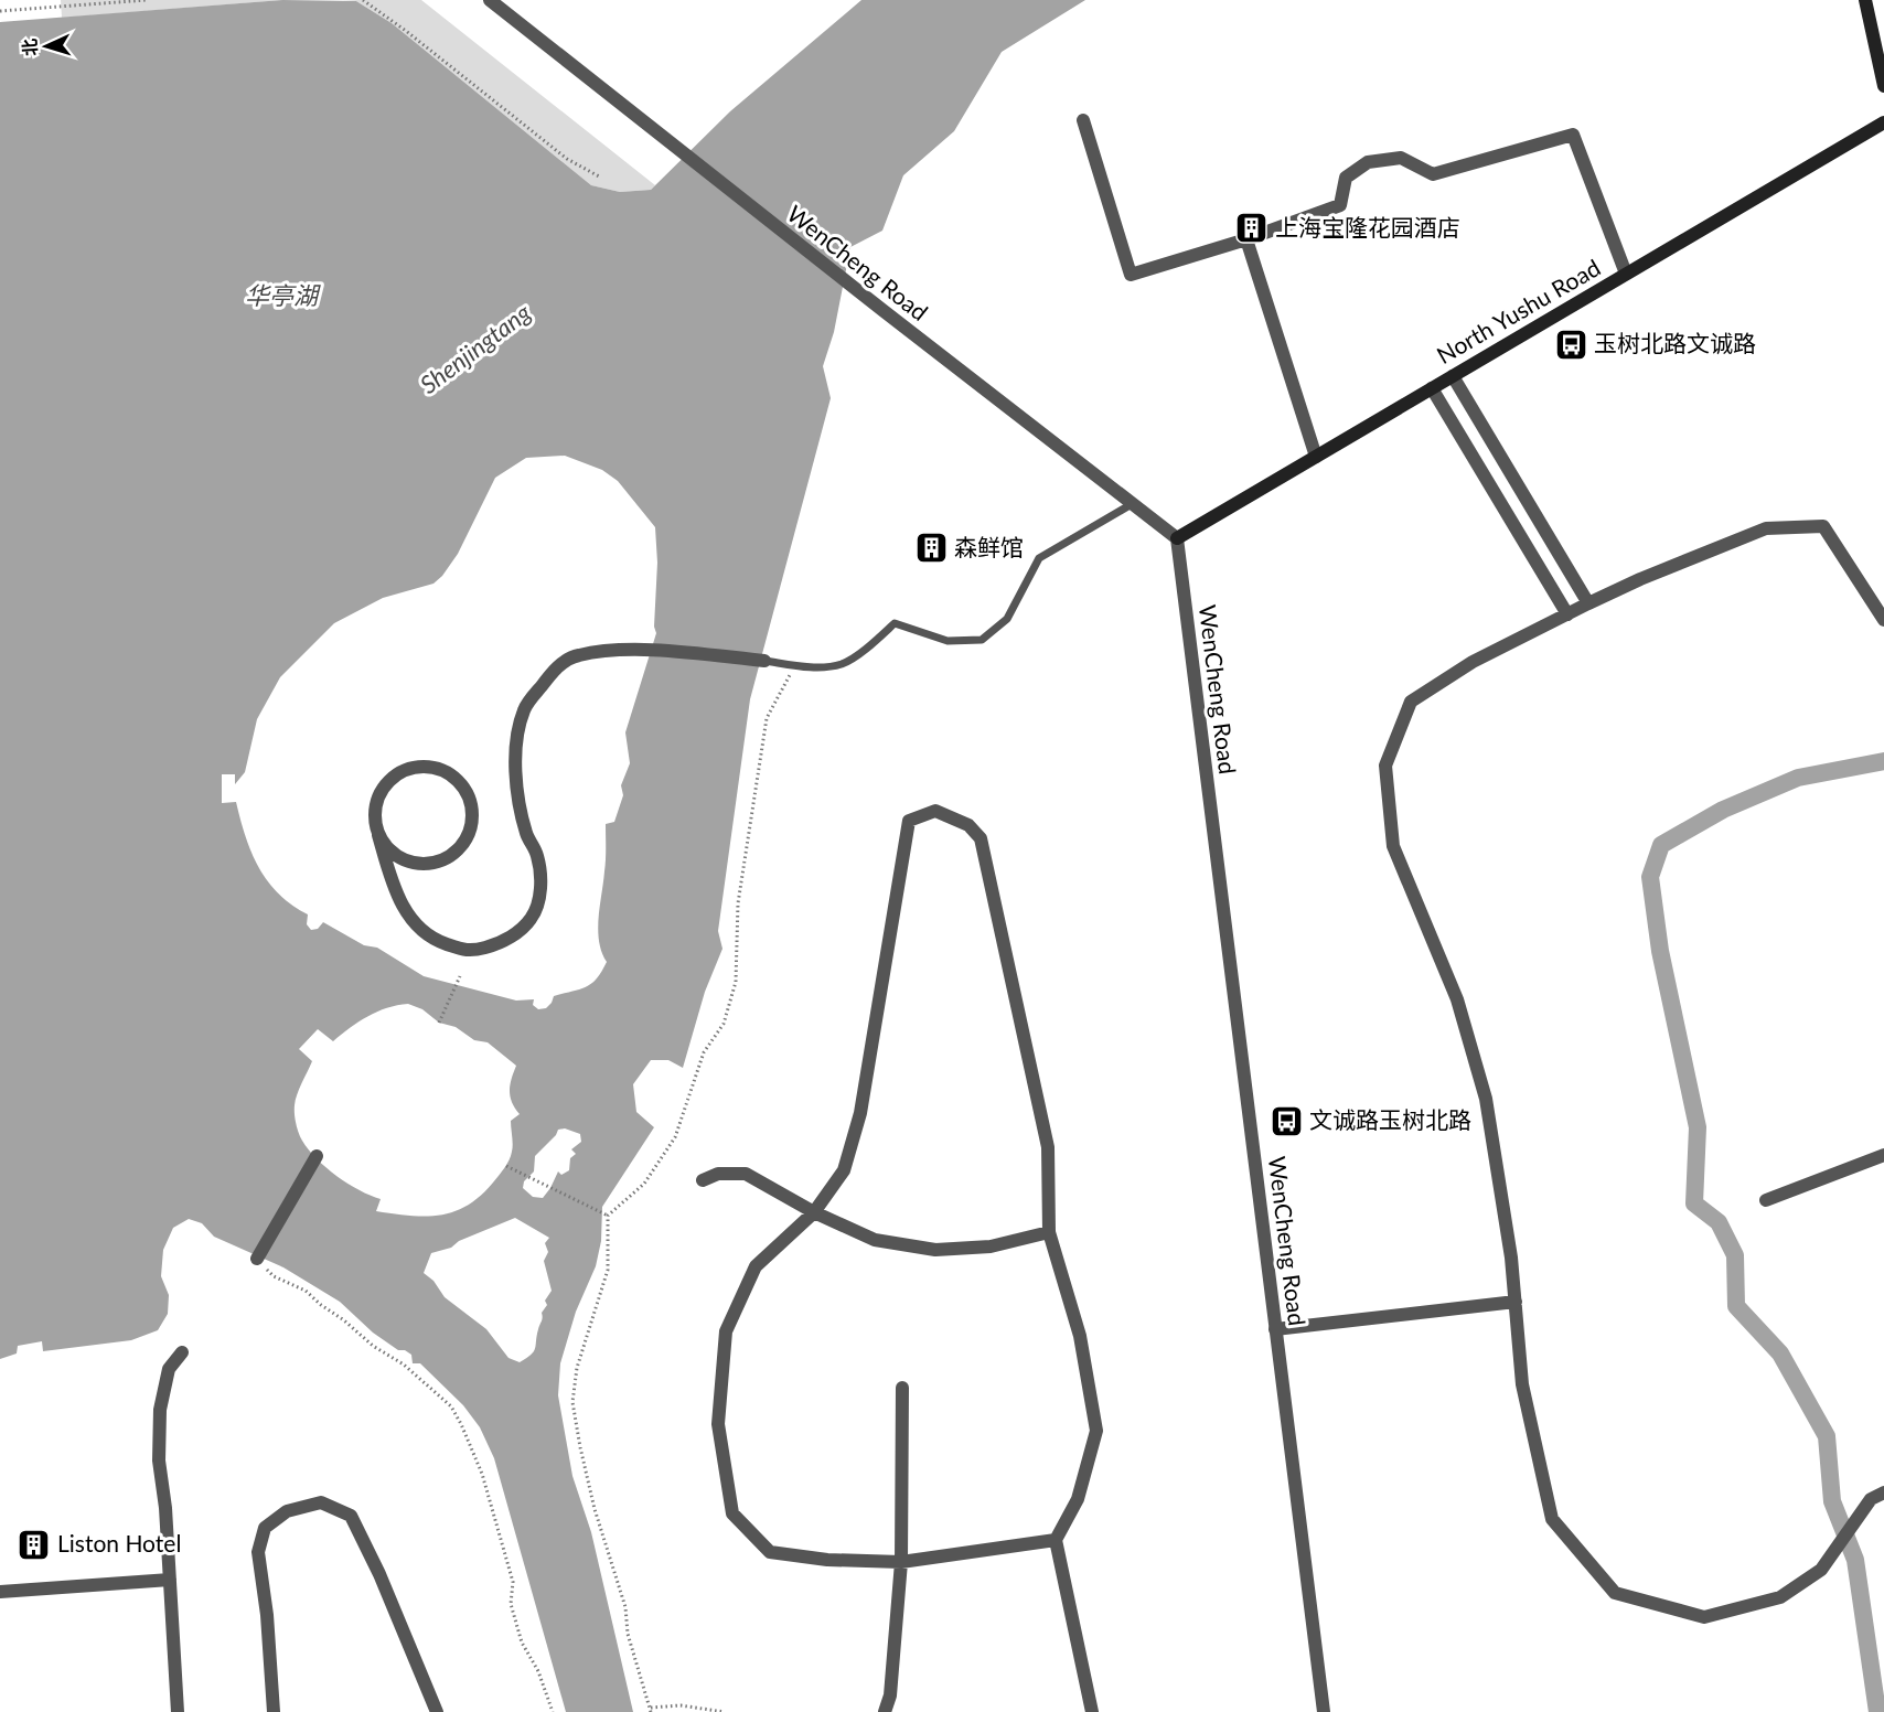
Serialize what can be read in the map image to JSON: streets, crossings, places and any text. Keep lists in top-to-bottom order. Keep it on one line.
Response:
{"streets":{"main road":["North Yushu Road"],"street":["WenCheng Road"]},"crossings":[["WenCheng Road","North Yushu Road"]],"water":["华亭湖","Shenjingtang"],"places":{"building":["上海宝隆花园酒店","森鲜馆","Liston Hotel"],"bus stop":["玉树北路文诚路","文诚路玉树北路"]},"north":"left"}
